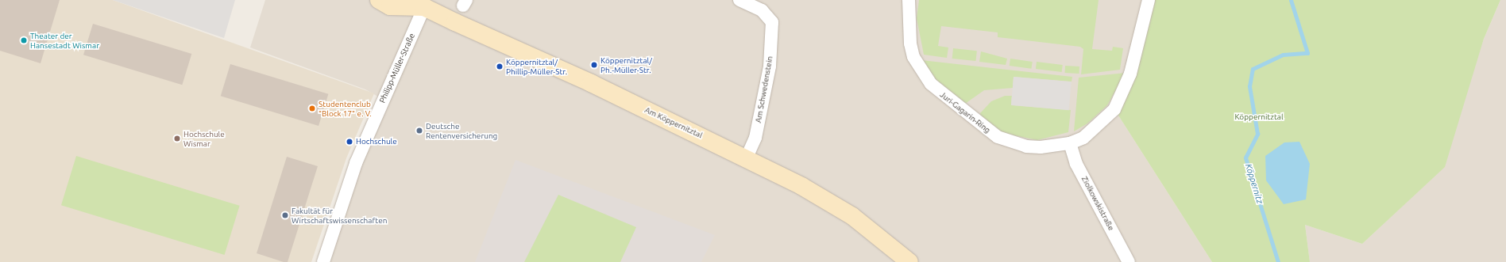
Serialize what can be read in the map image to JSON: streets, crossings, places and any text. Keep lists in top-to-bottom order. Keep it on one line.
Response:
{"streets":{"street":["Philipp-Müller-Straße","Am Schwedenstein","Juri-Gagarin-Ring","Am Köppernitztal","Ziolkowskistraße"]},"crossings":[["Philipp-Müller-Straße","Am Köppernitztal"],["Am Schwedenstein","Am Köppernitztal"],["Juri-Gagarin-Ring","Ziolkowskistraße"]],"water":["Köppernitz"],"parks":["Köppernitztal"],"places":["Theater der Hansestadt Wismar","Köppernitztal/ Ph.-Müller-Str.","Köppernitztal/ Phillip-Müller-Str.","Studentenclub \"Block 17\" e. V.","Deutsche Rentenversicherung","Hochschule Wismar","Hochschule","Fakultät für Wirtschaftswissenschaften"]}
